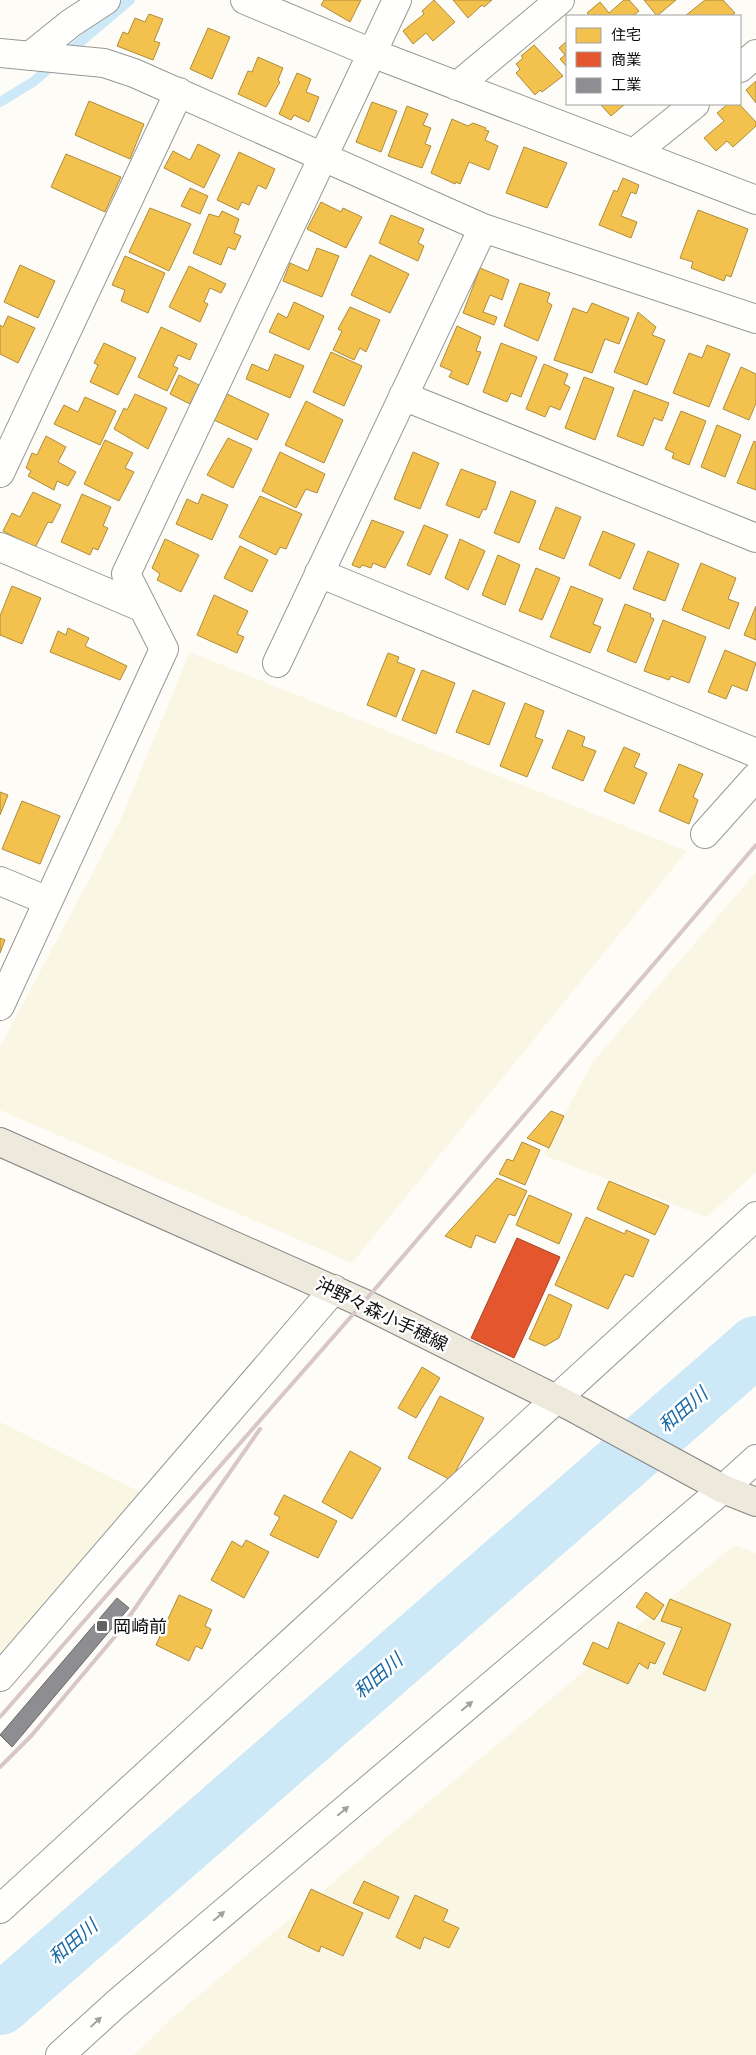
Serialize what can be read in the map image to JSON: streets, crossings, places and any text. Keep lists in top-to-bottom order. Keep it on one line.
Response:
{"streets":{"main road":["沖野々森小手穂線"]},"water":["和田川"],"places":{"transit":["岡崎前"]},"legend":["住宅","商業","工業"]}
